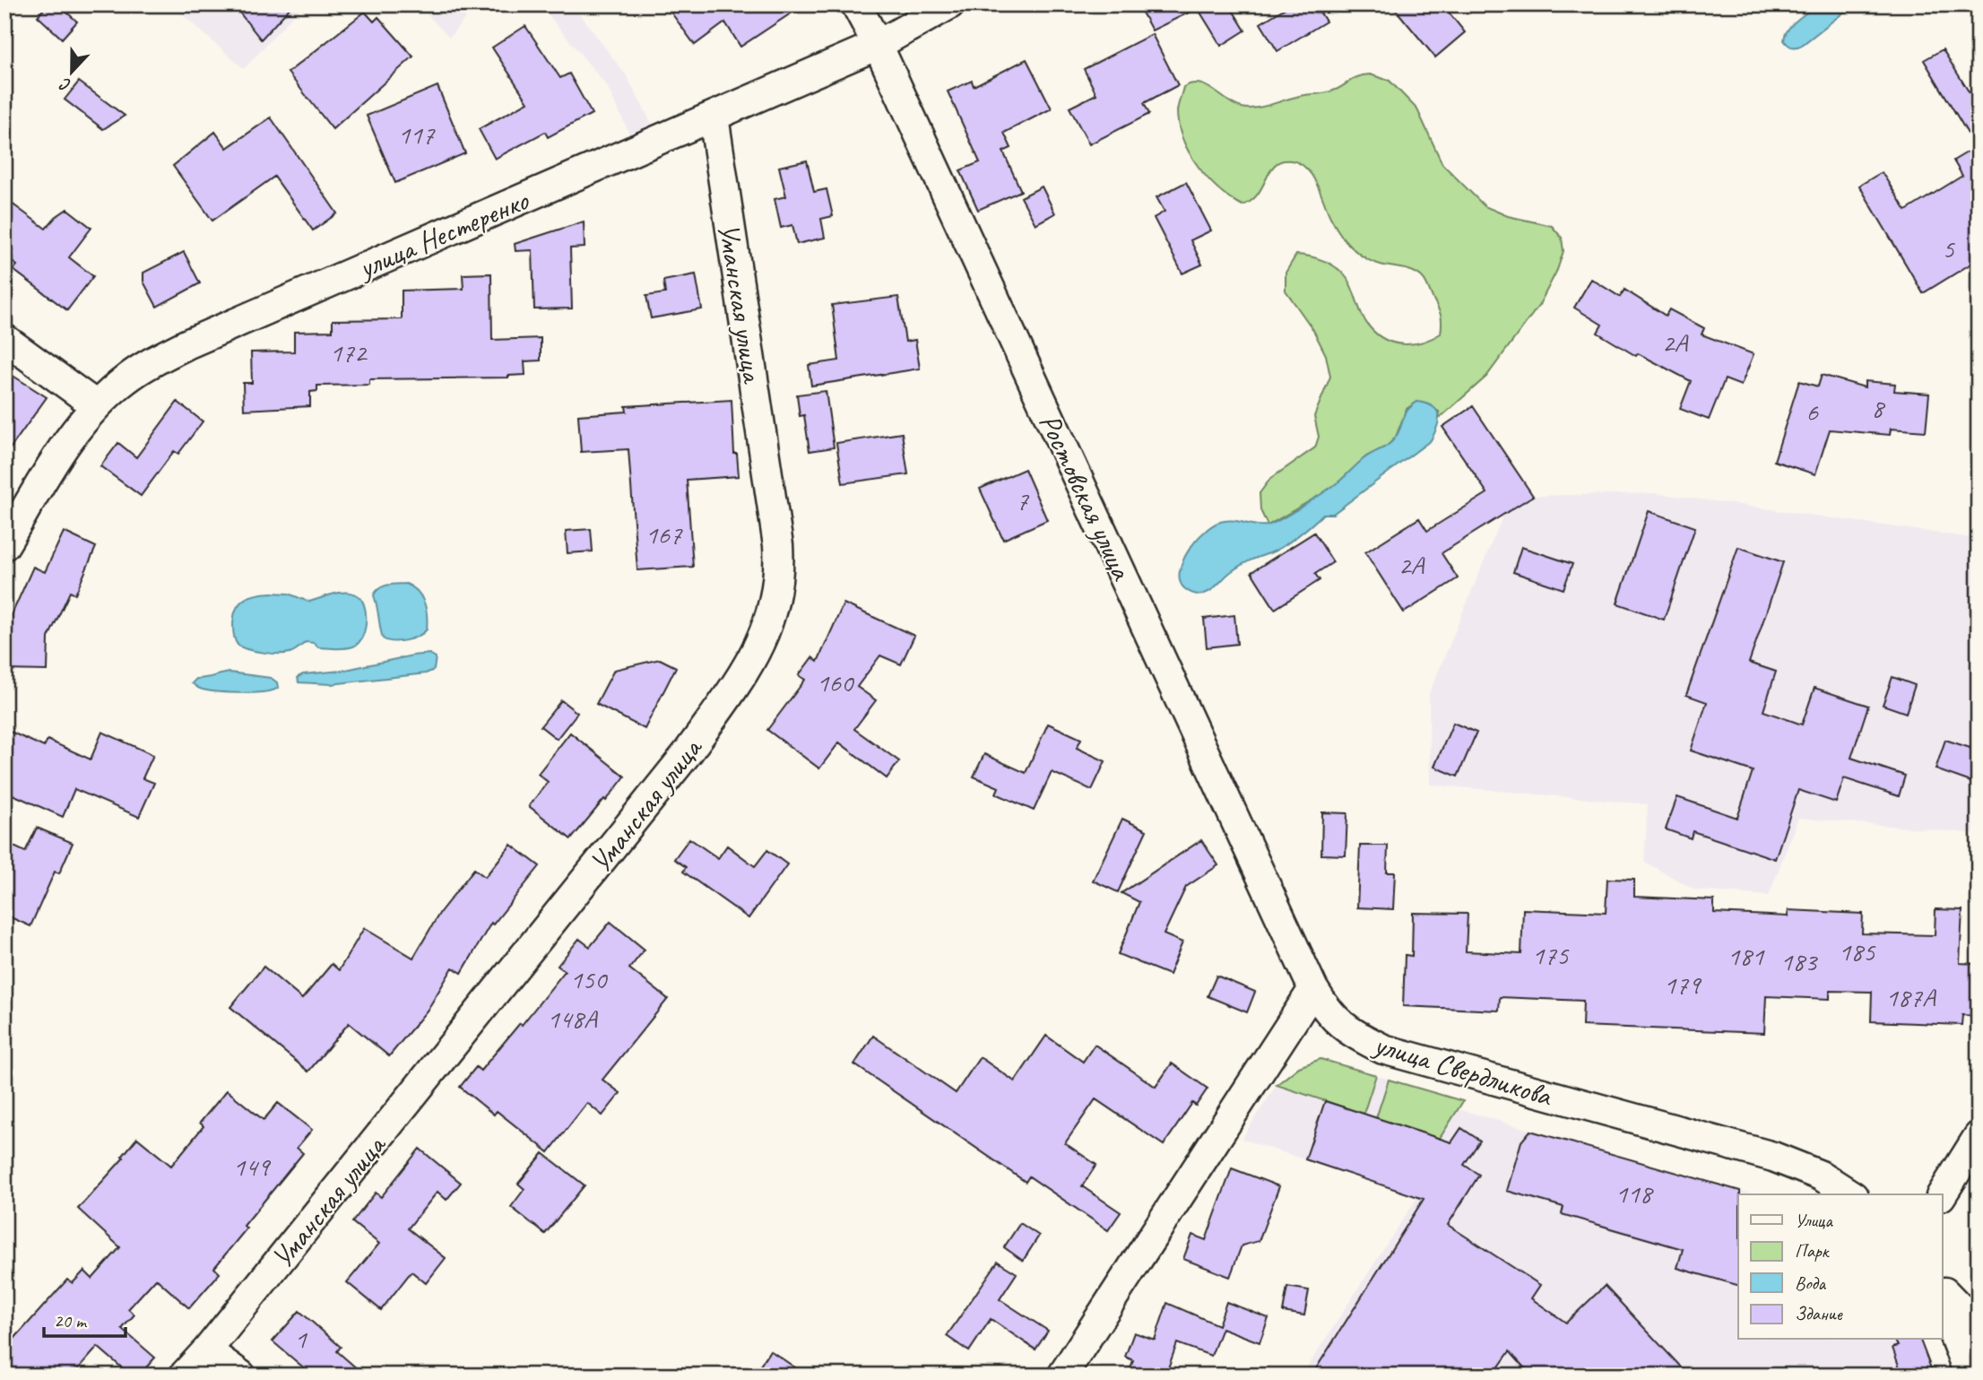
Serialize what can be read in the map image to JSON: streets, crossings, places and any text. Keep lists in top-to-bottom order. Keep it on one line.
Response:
{"streets":{"street":["улица Нестеренко","Уманская улица","Ростовская улица","улица Свердликова"]},"crossings":[["улица Нестеренко","Уманская улица"],["улица Нестеренко","Ростовская улица"],["Ростовская улица","улица Свердликова"]],"house_numbers":["117","5","2А","172","8","6","7","167","2А","160","185","175","181","183","150","179","187А","148А","149","118","1"],"legend":["Улица","Парк","Вода","Здание"],"scale_bar":"20 m","north":"bottom"}
